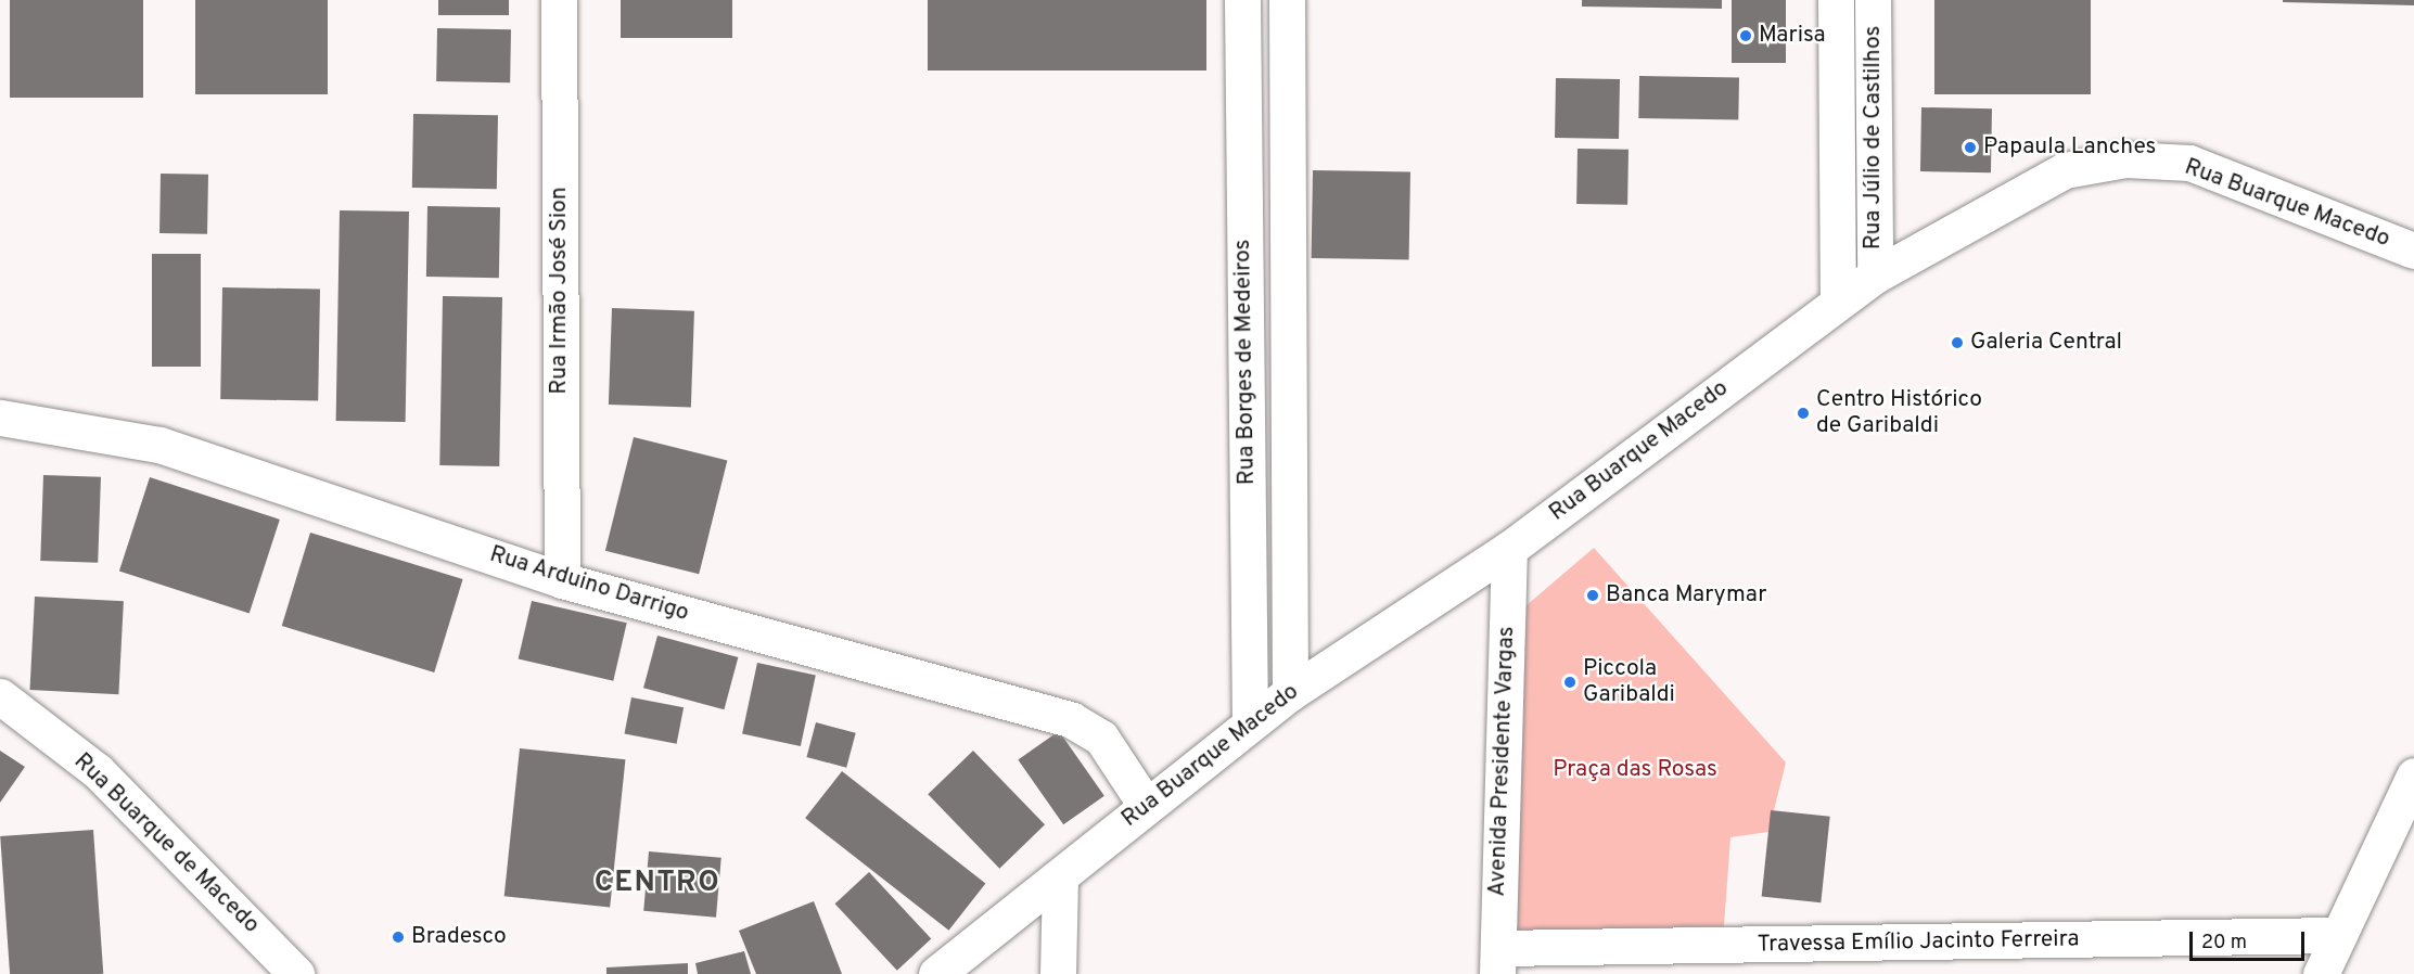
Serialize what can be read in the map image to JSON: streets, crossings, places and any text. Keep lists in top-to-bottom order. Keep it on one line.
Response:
{"streets":{"street":["Rua Júlio de Castilhos","Rua Buarque Macedo","Rua Irmão José Sion","Rua Borges de Medeiros","Rua Arduino Darrigo","Avenida Presidente Vargas","Rua Buarque de Macedo","Travessa Emílio Jacinto Ferreira"]},"crossings":[["Rua Júlio de Castilhos","Rua Buarque Macedo"],["Rua Buarque Macedo","Rua Borges de Medeiros"],["Rua Buarque Macedo","Rua Arduino Darrigo"],["Rua Buarque Macedo","Avenida Presidente Vargas"],["Rua Irmão José Sion","Rua Arduino Darrigo"],["Avenida Presidente Vargas","Travessa Emílio Jacinto Ferreira"]],"districts":["CENTRO"],"parks":["Praça das Rosas"],"places":["Marisa","Papaula Lanches","Galeria Central","Centro Histórico de Garibaldi","Banca Marymar","Piccola Garibaldi","Bradesco"],"scale_bar":"20 m"}
